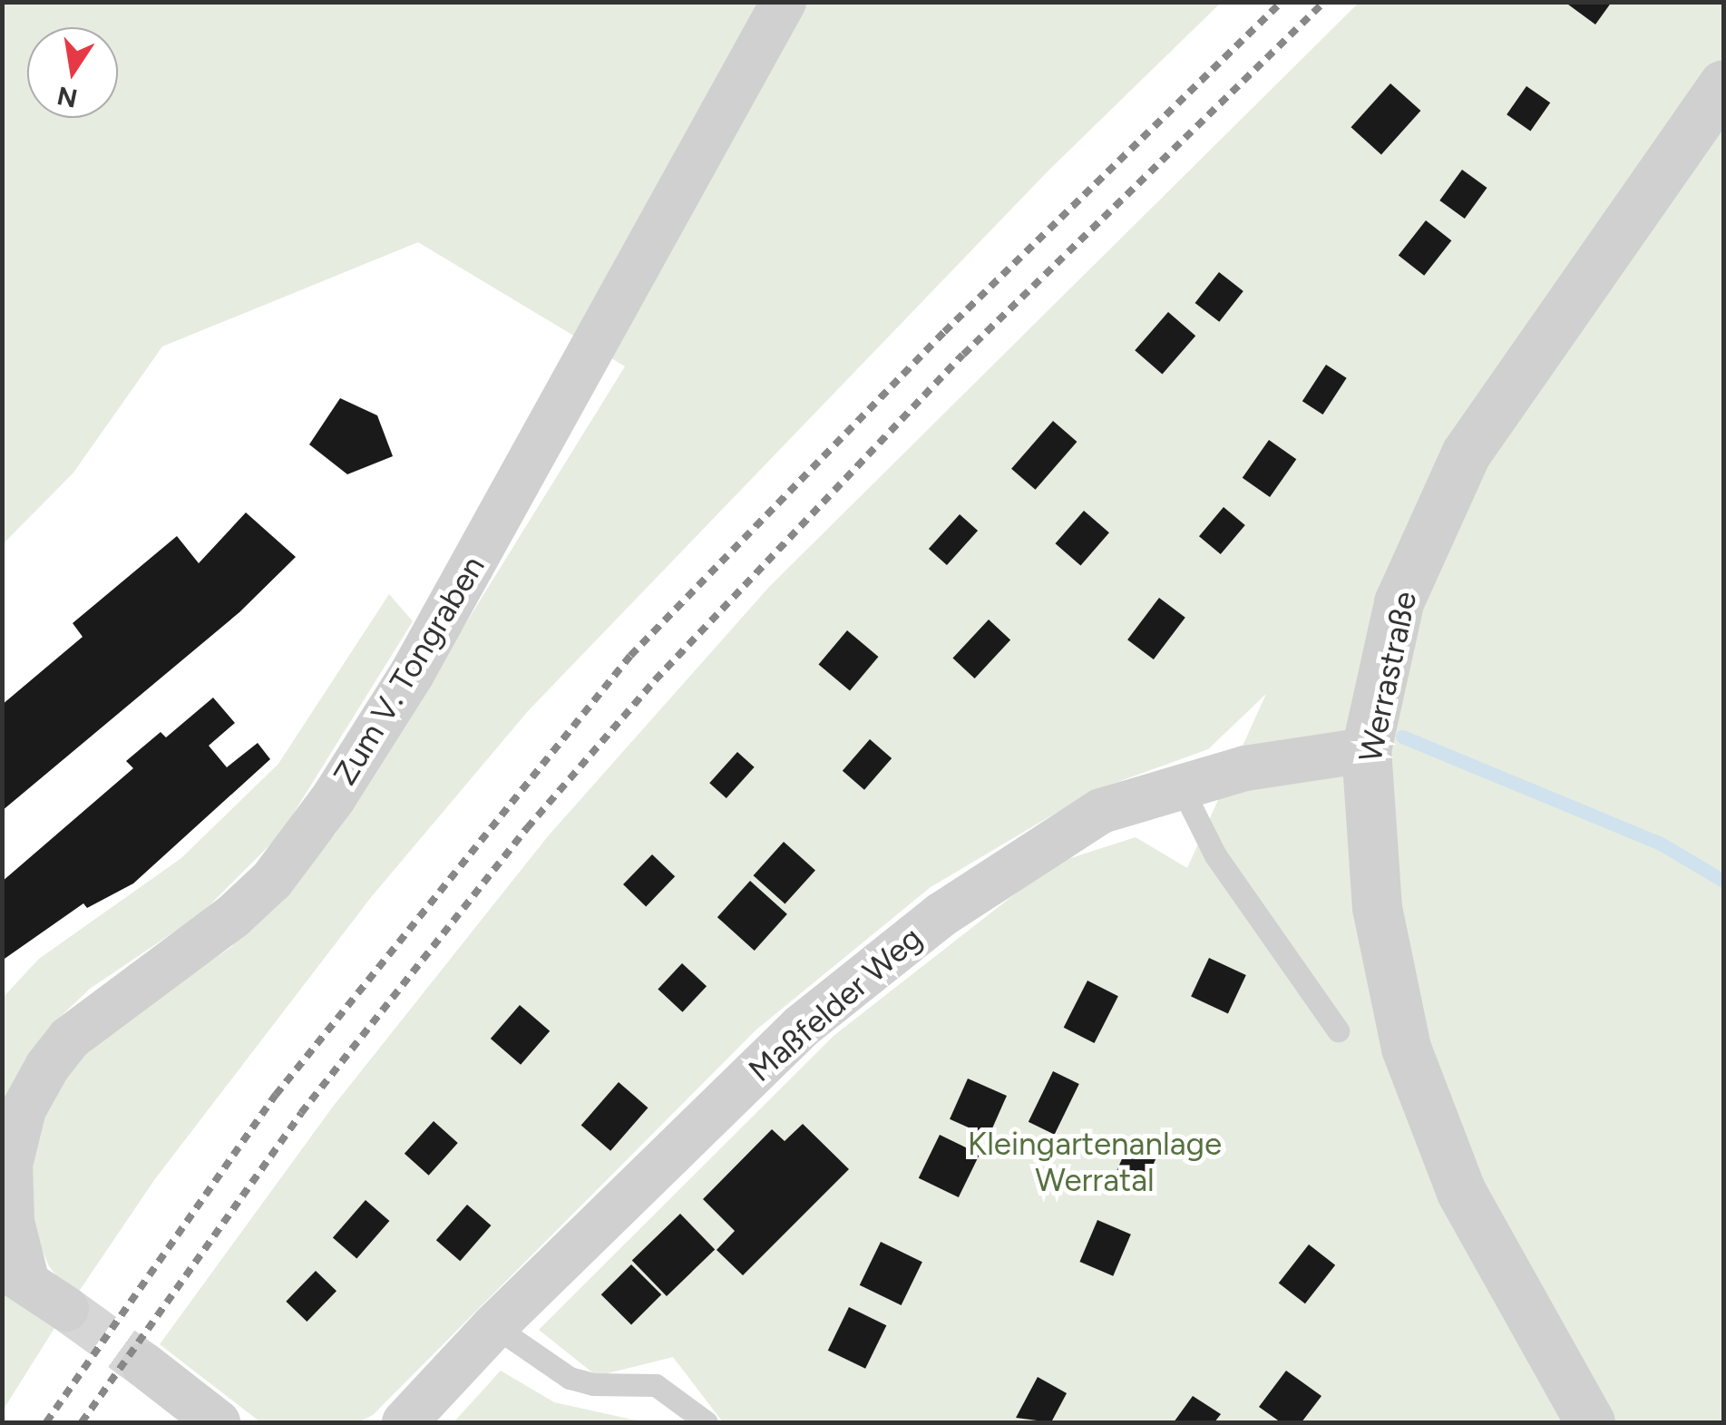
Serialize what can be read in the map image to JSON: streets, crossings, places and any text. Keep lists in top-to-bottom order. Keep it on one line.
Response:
{"streets":{"street":["Zum V. Tongraben","Werrastraße","Maßfelder Weg"]},"crossings":[["Werrastraße","Maßfelder Weg"]],"parks":["Kleingartenanlage Werratal"],"north":"bottom"}
